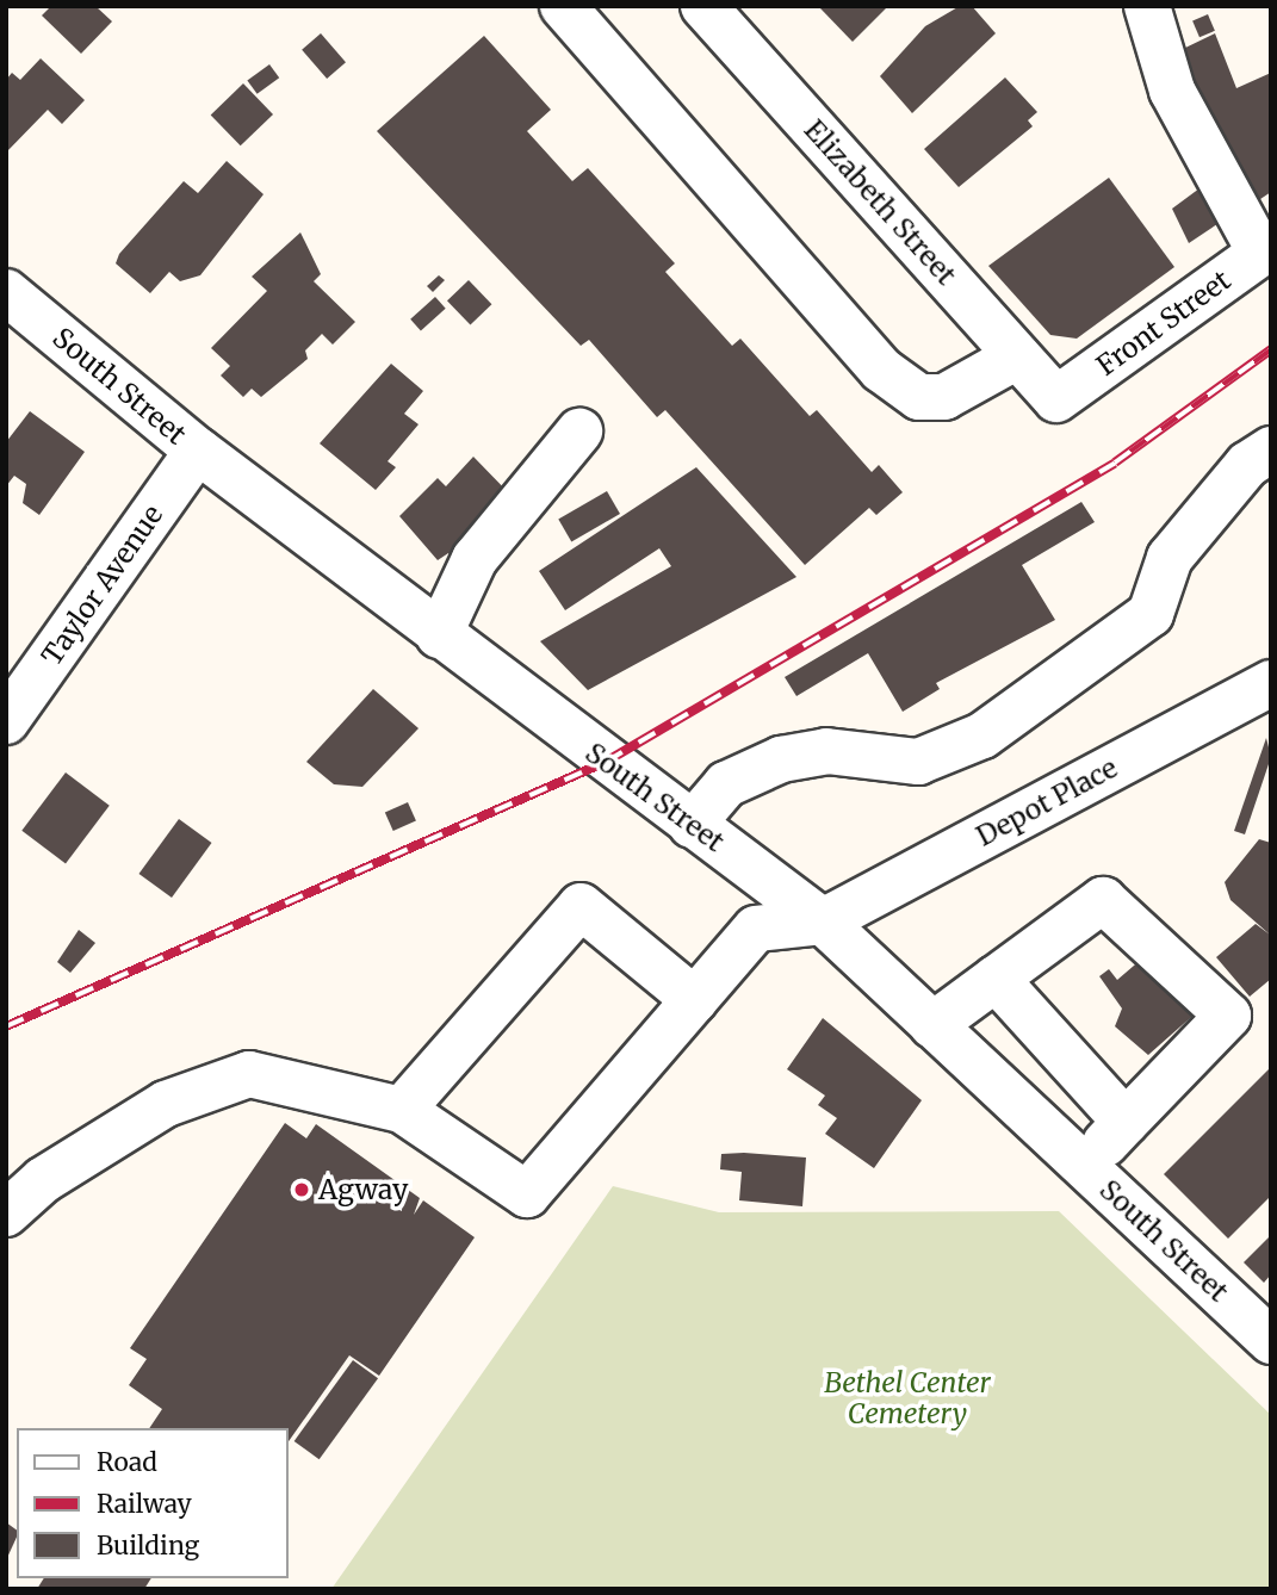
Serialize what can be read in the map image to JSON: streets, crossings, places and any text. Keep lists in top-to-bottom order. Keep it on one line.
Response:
{"streets":{"street":["Elizabeth Street","Front Street","South Street","Taylor Avenue","Depot Place"]},"crossings":[["Elizabeth Street","Front Street"],["South Street","Taylor Avenue"],["South Street","Depot Place"]],"parks":["Bethel Center Cemetery"],"places":["Agway"],"legend":["Road","Railway","Building"]}
